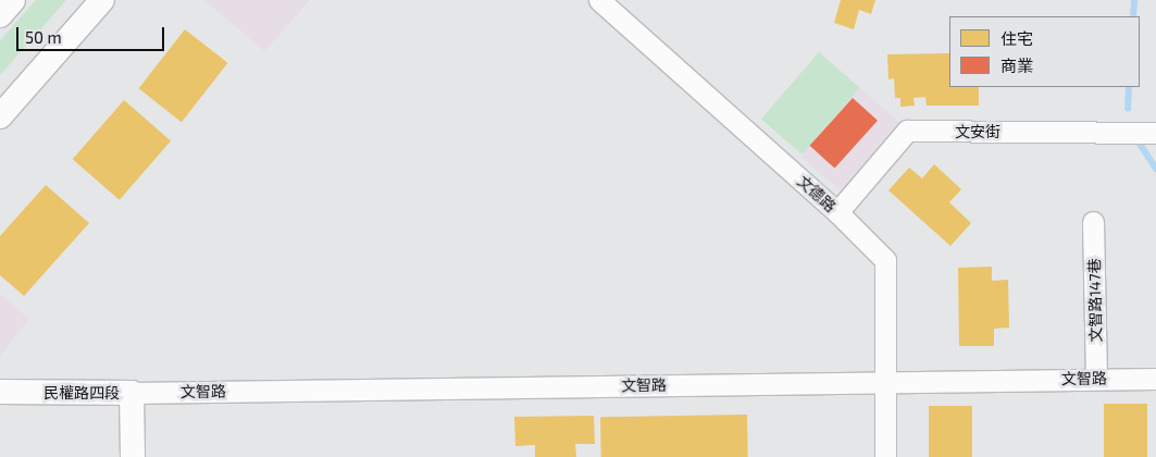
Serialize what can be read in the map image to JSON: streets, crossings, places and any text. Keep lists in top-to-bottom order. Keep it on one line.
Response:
{"streets":{"street":["文安街","文德路","文智路147巷","文智路","民權路四段"]},"crossings":[["文安街","文德路"],["文德路","文智路"],["文智路147巷","文智路"],["文智路","民權路四段"]],"legend":["住宅","商業"],"scale_bar":"50 m"}
